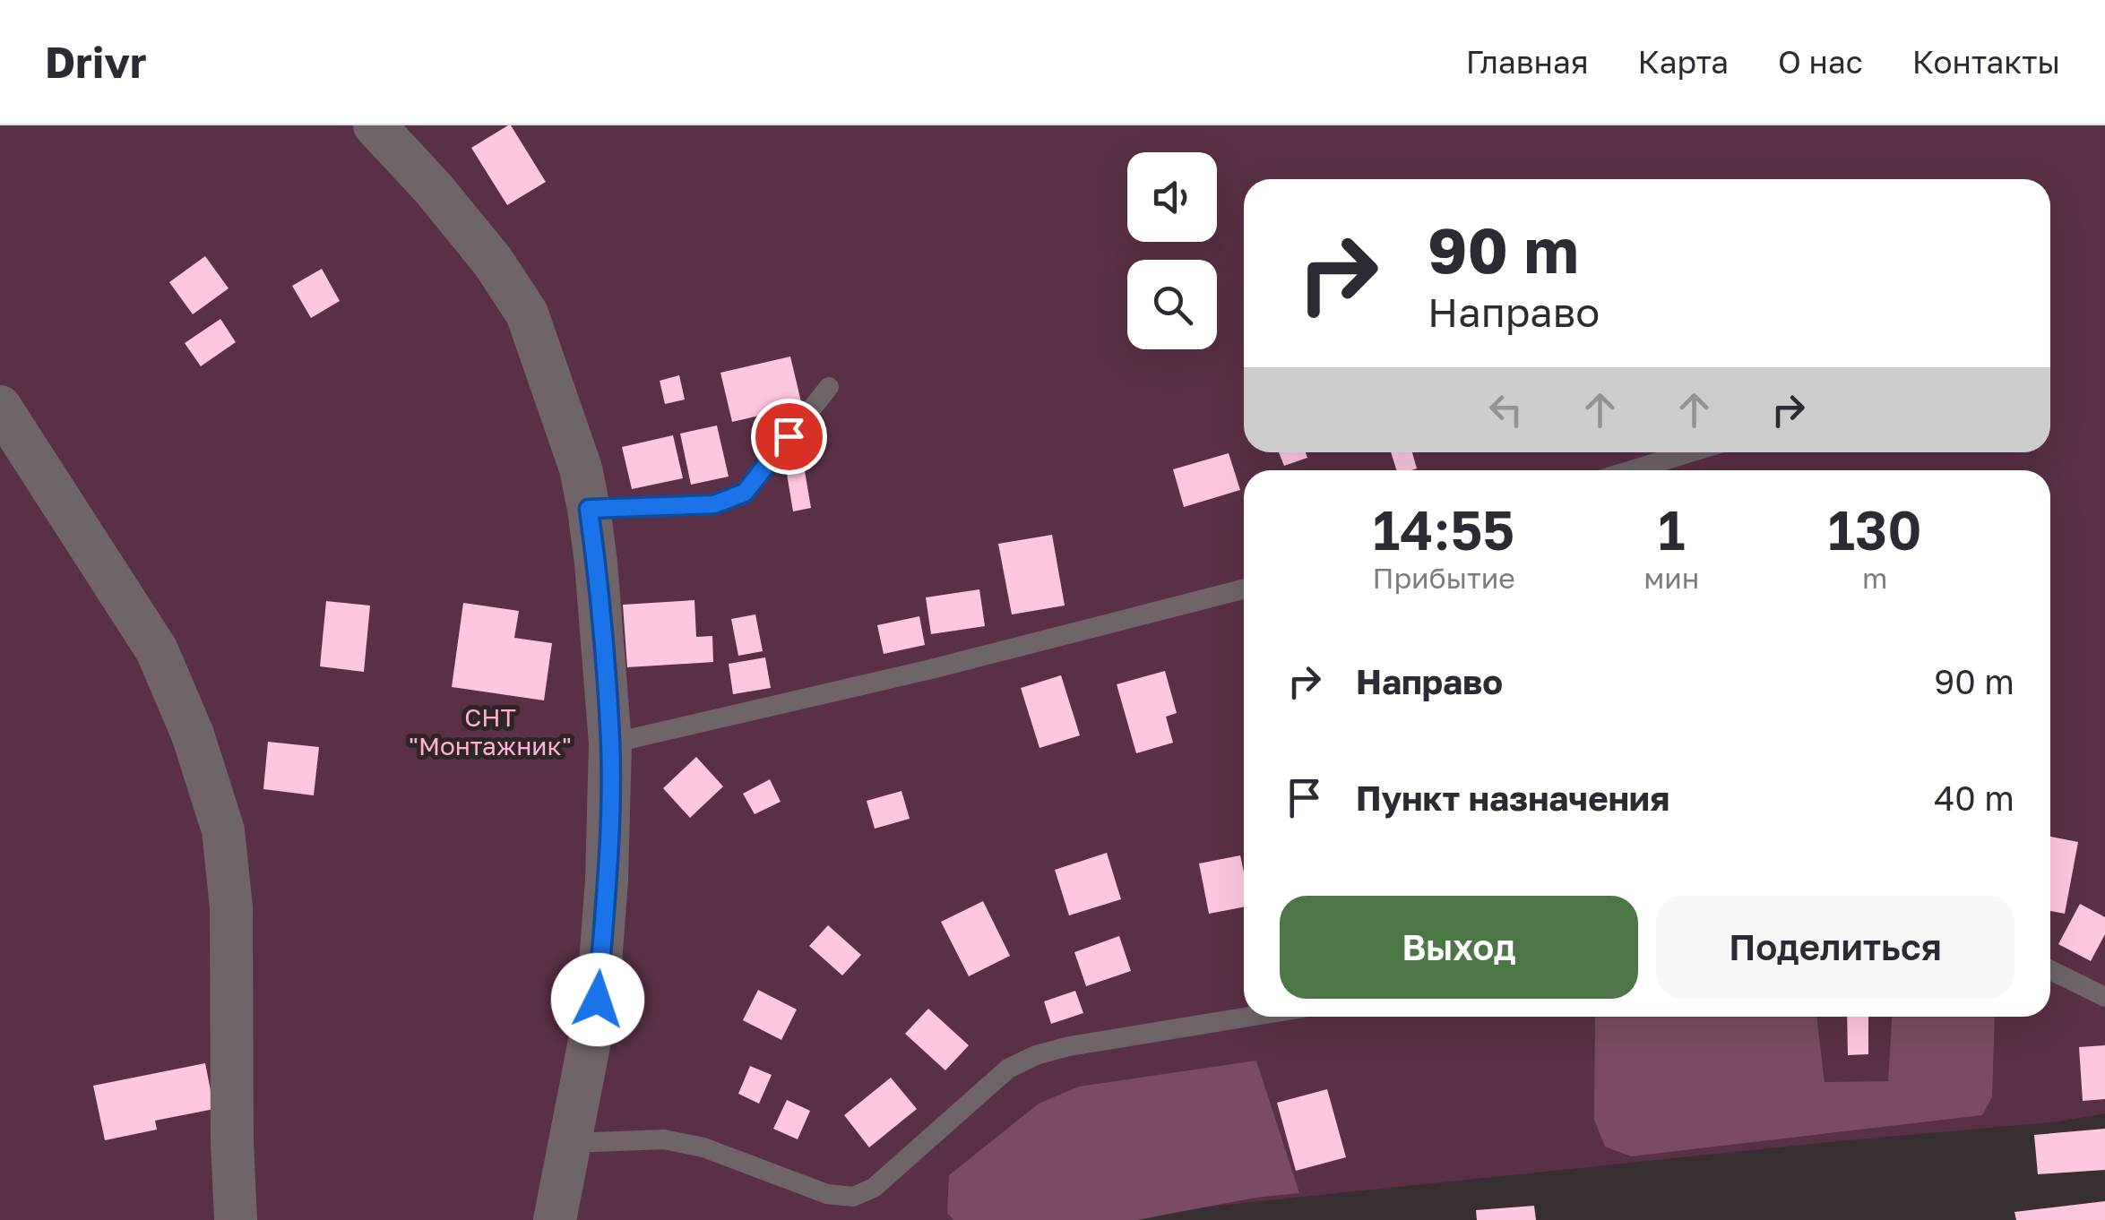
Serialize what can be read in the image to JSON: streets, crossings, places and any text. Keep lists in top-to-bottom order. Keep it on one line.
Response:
{"parks":["СНТ \"Монтажник\""],"page":{"header":"Drivr","nav":["Главная","Карта","О нас","Контакты"],"turn":["90 m","Направо"],"eta":["14:55","Прибытие","1","мин","130","m"],"list":[{"name":"Направо","value":"90 m"},{"name":"Пункт назначения","value":"40 m"}],"buttons":["Выход","Поделиться"]}}
